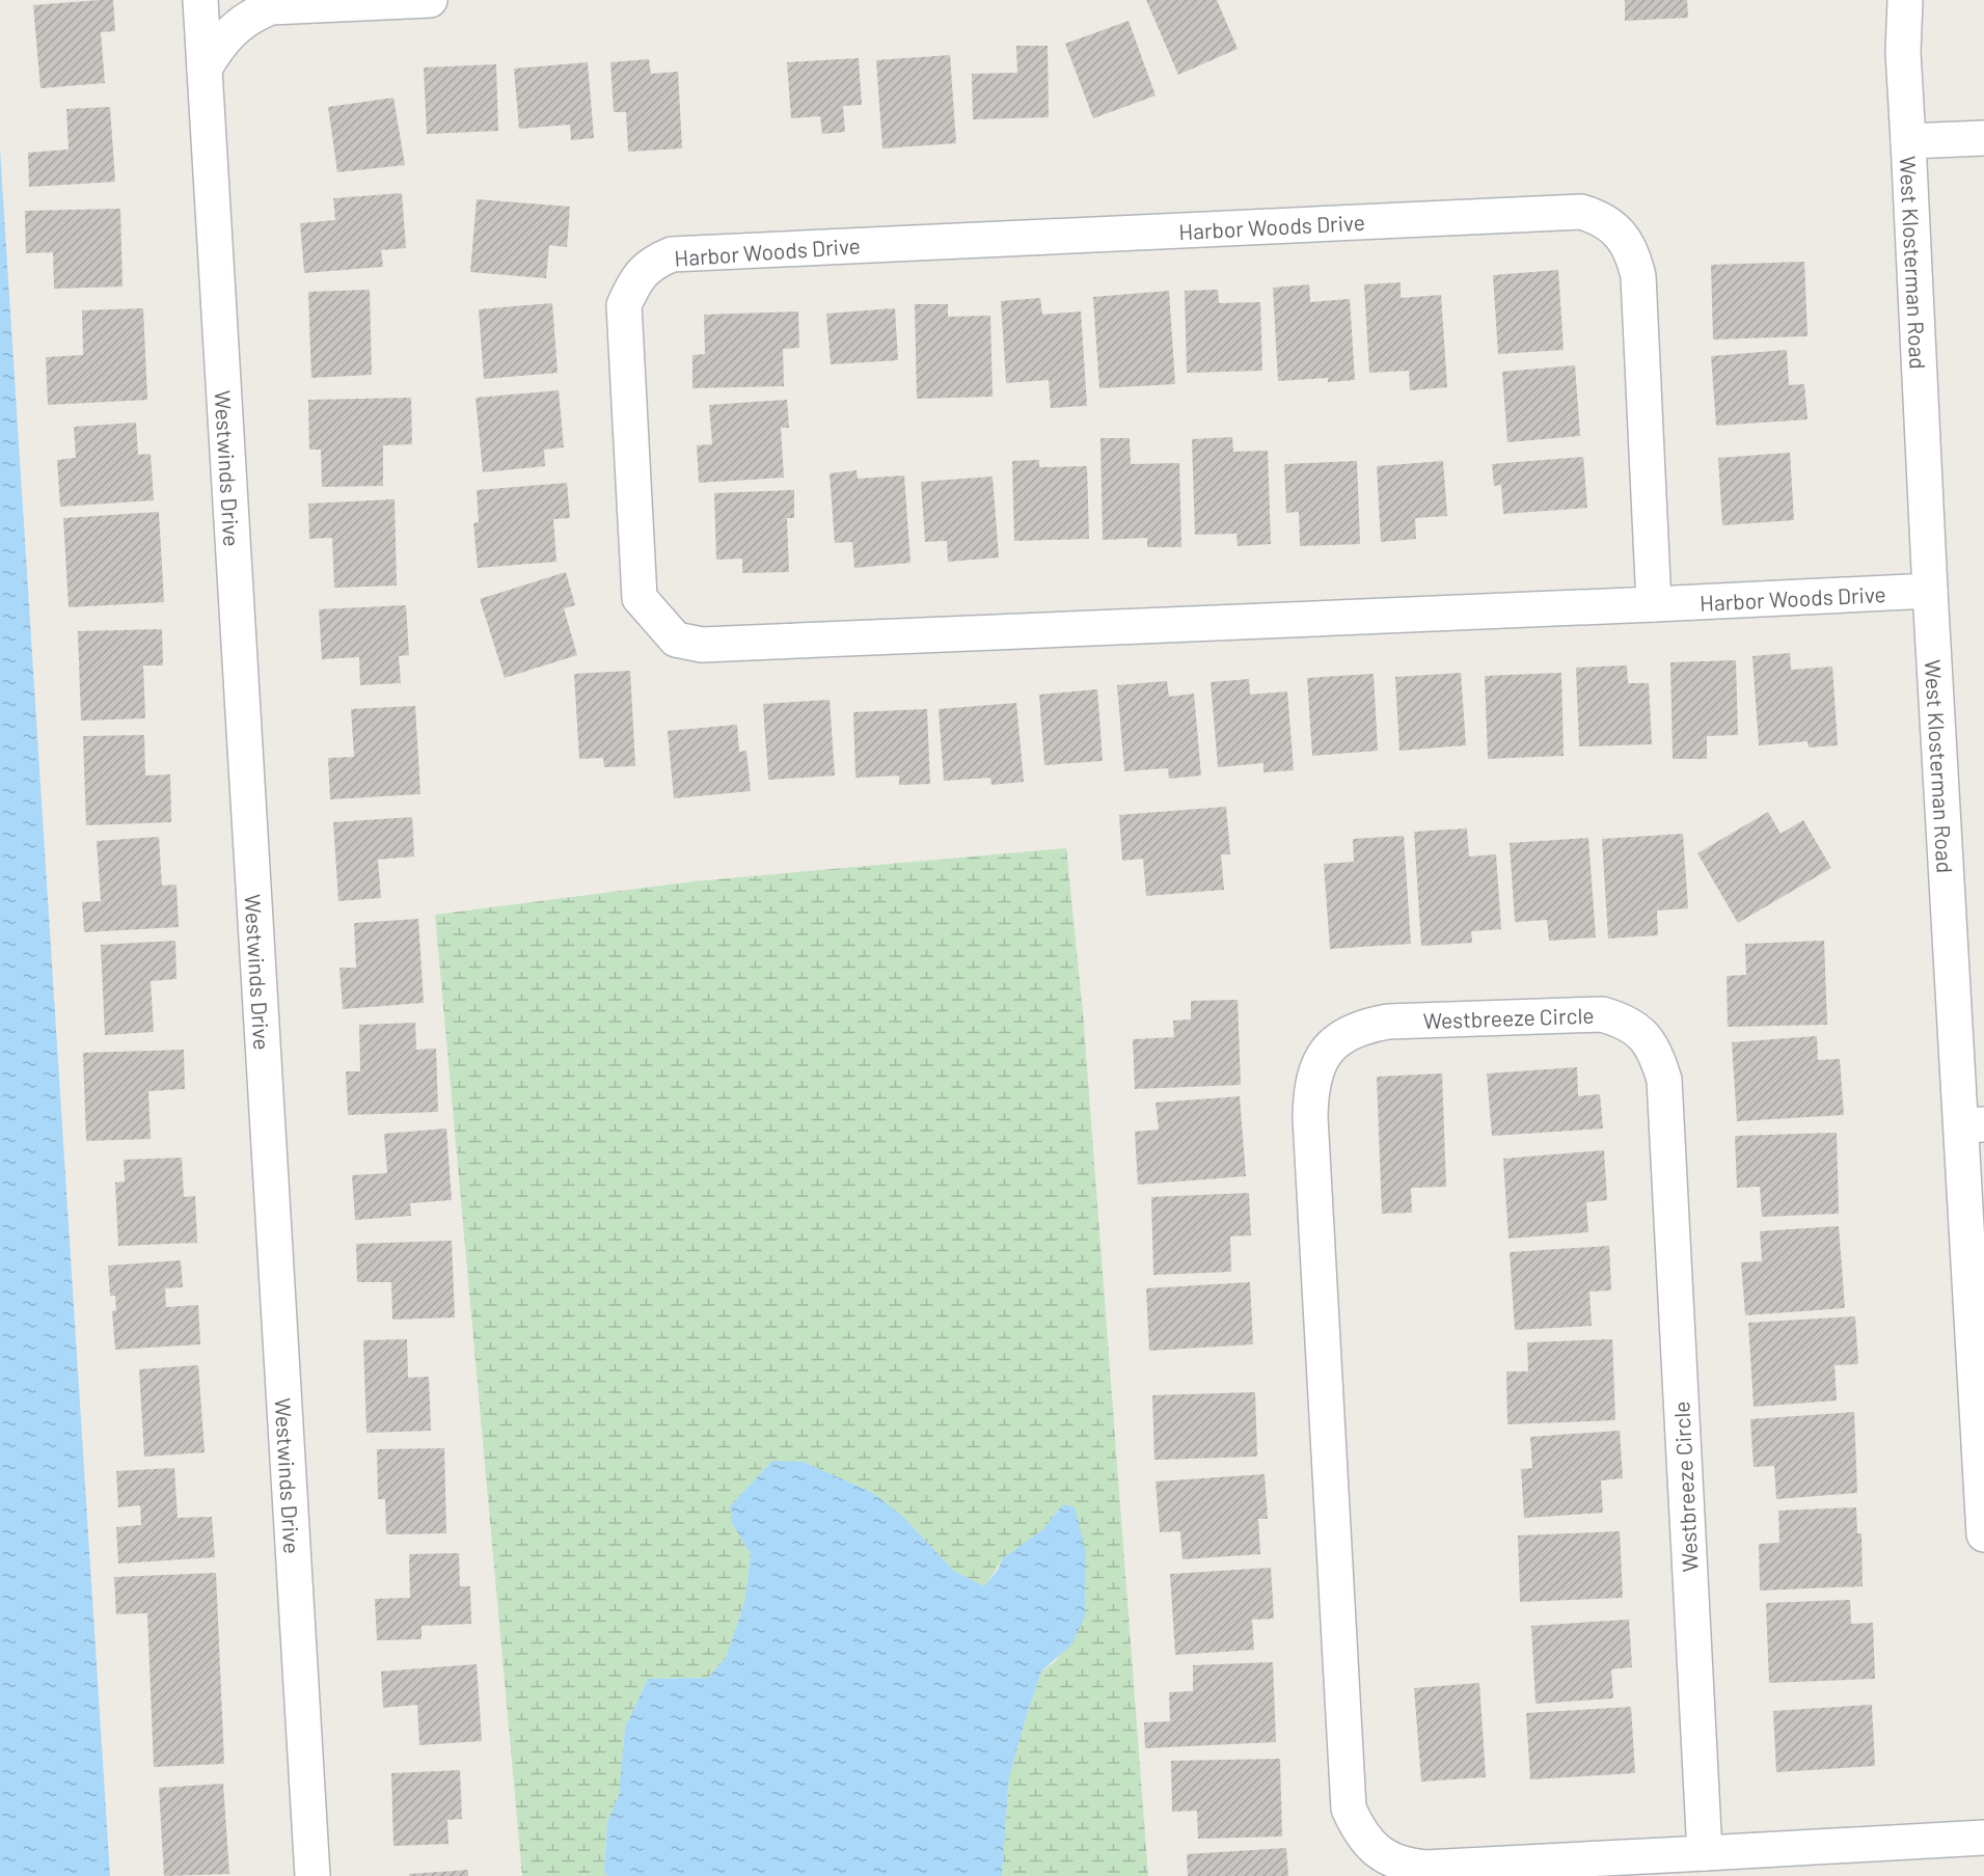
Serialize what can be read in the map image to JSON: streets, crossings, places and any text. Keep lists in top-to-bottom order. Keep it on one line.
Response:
{"streets":{"street":["Harbor Woods Drive","West Klosterman Road","Westwinds Drive","Westbreeze Circle"]},"crossings":[["Harbor Woods Drive","West Klosterman Road"]]}
